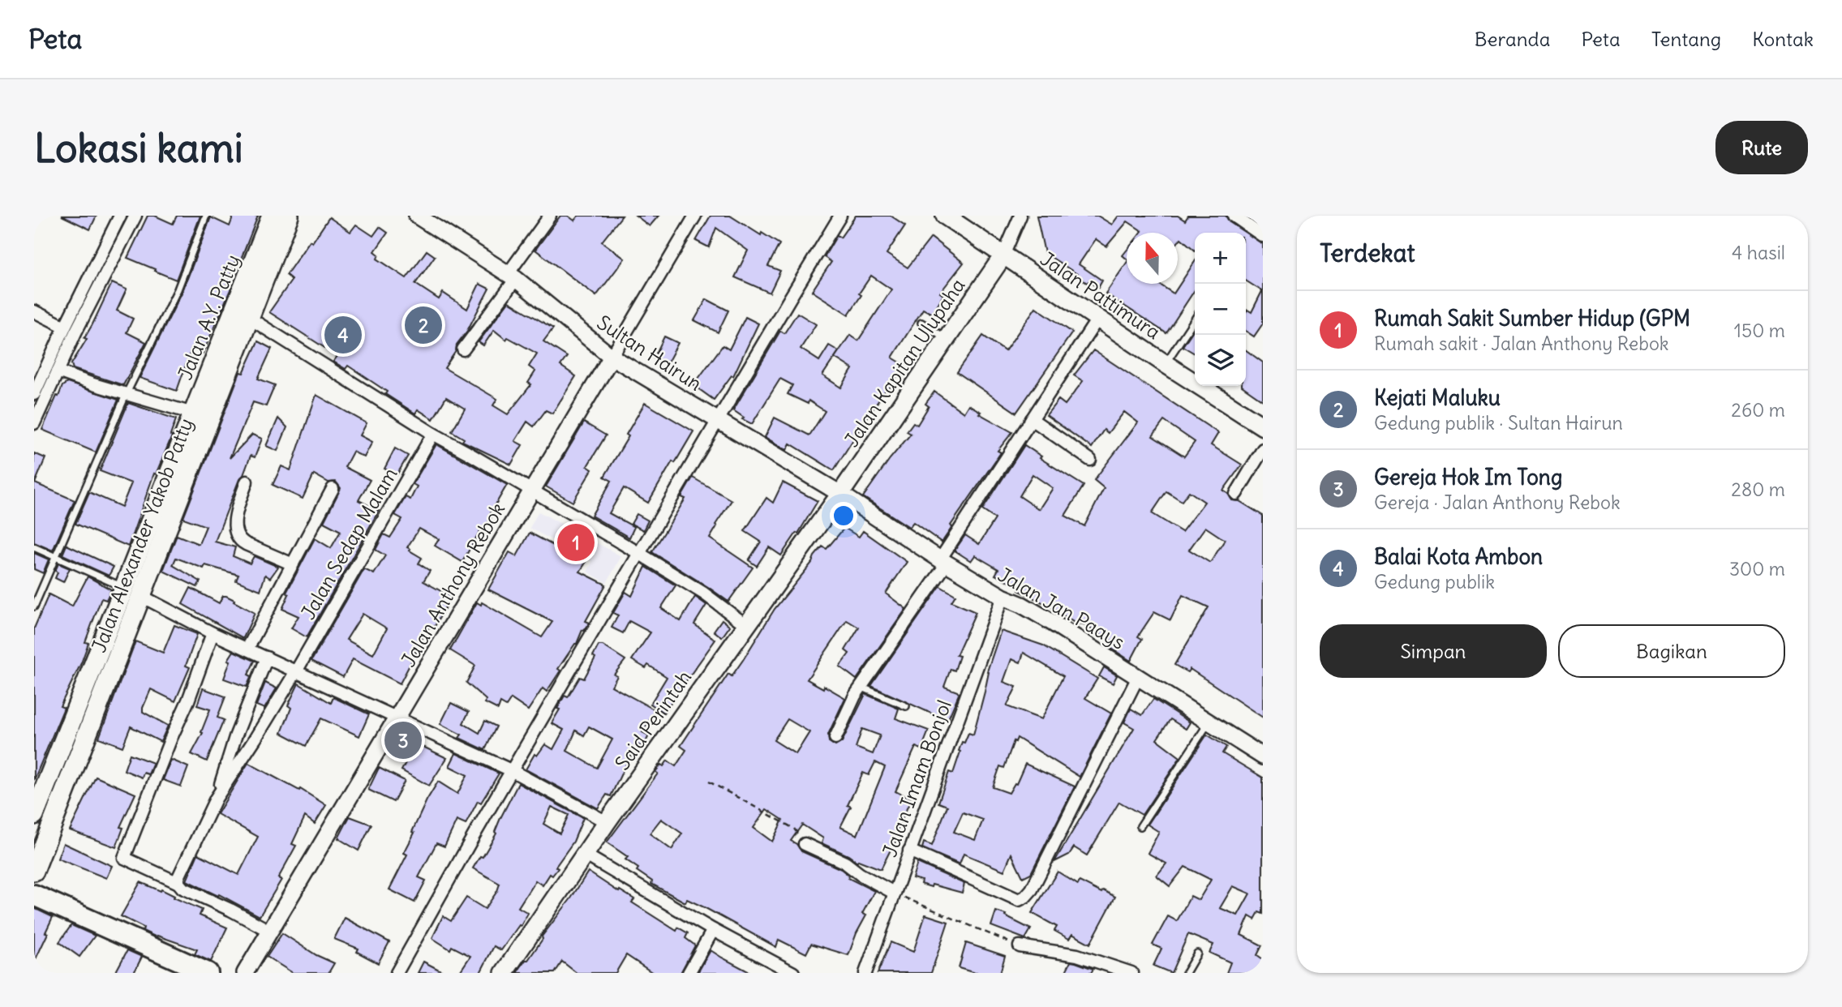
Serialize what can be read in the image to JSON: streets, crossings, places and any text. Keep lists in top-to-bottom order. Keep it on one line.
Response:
{"streets":{"main road":["Jalan Pattimura","Jalan A.Y. Patty","Jalan Kapitan Ulupaha","Jalan Alexander Yakob Patty","Said Perintah"],"street":["Sultan Hairun","Jalan Sedap Malam","Jalan Anthony Rebok","Jalan Jan Paays","Jalan Imam Bonjol"]},"crossings":[["Jalan Pattimura","Jalan Kapitan Ulupaha"],["Sultan Hairun","Jalan Kapitan Ulupaha"],["Sultan Hairun","Jalan Anthony Rebok"],["Sultan Hairun","Jalan Jan Paays"],["Sultan Hairun","Said Perintah"],["Jalan Kapitan Ulupaha","Jalan Jan Paays"],["Jalan Kapitan Ulupaha","Said Perintah"],["Jalan Jan Paays","Said Perintah"],["Jalan Jan Paays","Jalan Imam Bonjol"]],"north":"top","page":{"header":"Peta","nav":["Beranda","Peta","Tentang","Kontak"],"buttons":["Rute",["Simpan","Bagikan"]],"title":"Lokasi kami","heading":["Terdekat","4 hasil"],"map_buttons":["+","−"],"list":[{"mark":"1","name":"Rumah Sakit Sumber Hidup (GPM","note":"Rumah sakit · Jalan Anthony Rebok","value":"150 m"},{"mark":"2","name":"Kejati Maluku","note":"Gedung publik · Sultan Hairun","value":"260 m"},{"mark":"3","name":"Gereja Hok Im Tong","note":"Gereja · Jalan Anthony Rebok","value":"280 m"},{"mark":"4","name":"Balai Kota Ambon","note":"Gedung publik","value":"300 m"}],"pins":["2","4","1","3"]}}
